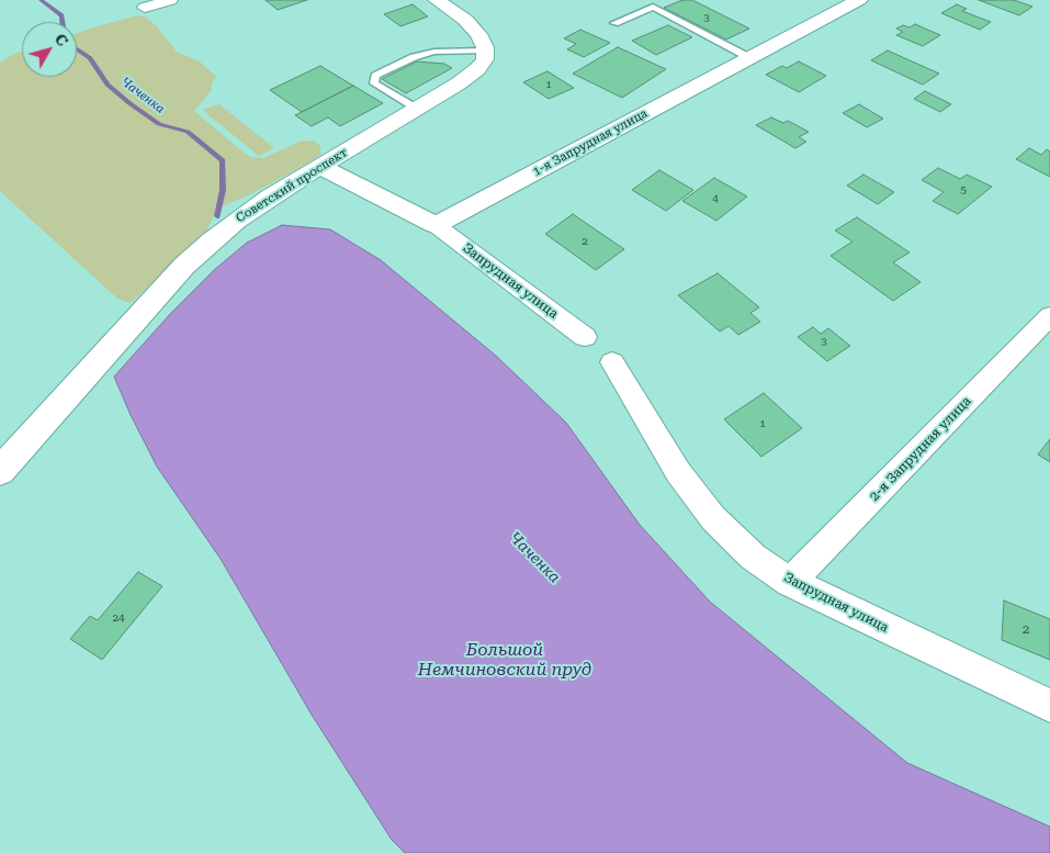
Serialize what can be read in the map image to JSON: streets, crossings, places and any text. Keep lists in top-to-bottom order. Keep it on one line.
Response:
{"streets":{"street":["1-я Запрудная улица","Советский проспект","Запрудная улица","2-я Запрудная улица"]},"crossings":[["1-я Запрудная улица","Запрудная улица"],["Запрудная улица","2-я Запрудная улица"]],"water":["Чаченка","Большой Немчиновский пруд"],"house_numbers":["3","1","5","4","2","3","1","24","2"],"north":"top right"}
